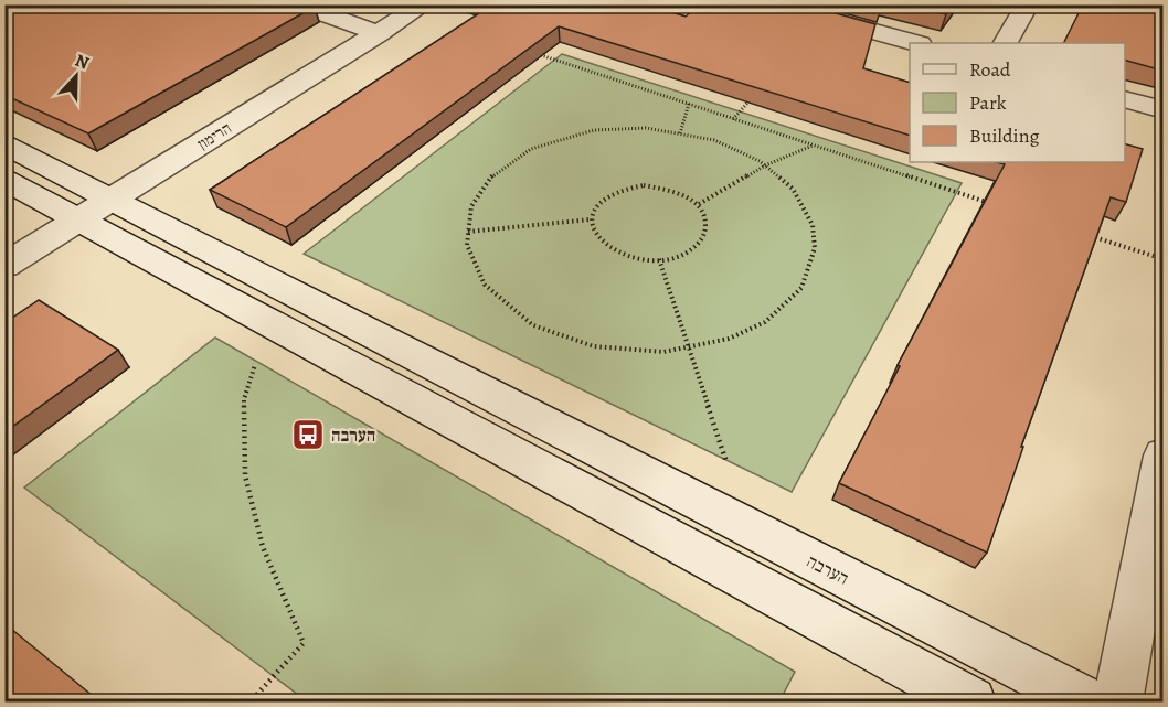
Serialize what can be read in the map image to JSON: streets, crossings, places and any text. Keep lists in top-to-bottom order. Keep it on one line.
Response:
{"streets":{"street":["הרימון","הערבה"]},"crossings":[["הרימון","הערבה"]],"places":{"bus stop":["הערבה"]},"legend":["Road","Park","Building"],"north":"top"}
